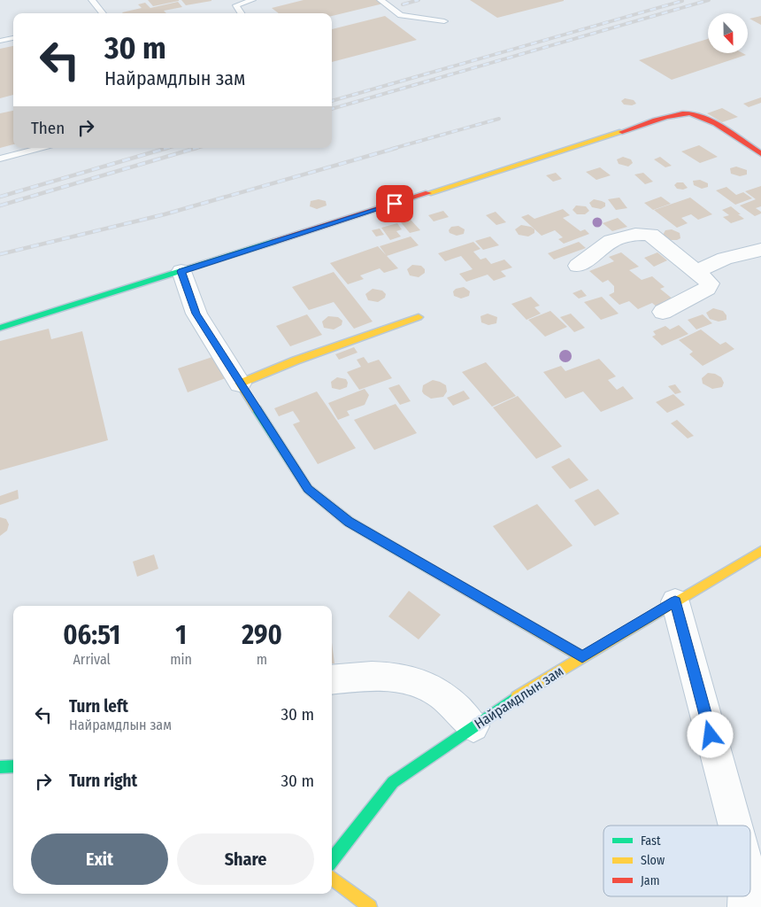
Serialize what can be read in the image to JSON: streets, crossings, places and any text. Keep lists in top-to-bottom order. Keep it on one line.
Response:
{"streets":{"street":["Найрамдлын зам"]},"legend":["Fast","Slow","Jam"],"north":"bottom","page":{"turn":["30 m","Найрамдлын зам"],"then":"Then","eta":["06:51","Arrival","1","min","290","m"],"list":[{"name":"Turn left","note":"Найрамдлын зам","value":"30 m"},{"name":"Turn right","value":"30 m"}],"buttons":["Exit","Share"]}}
